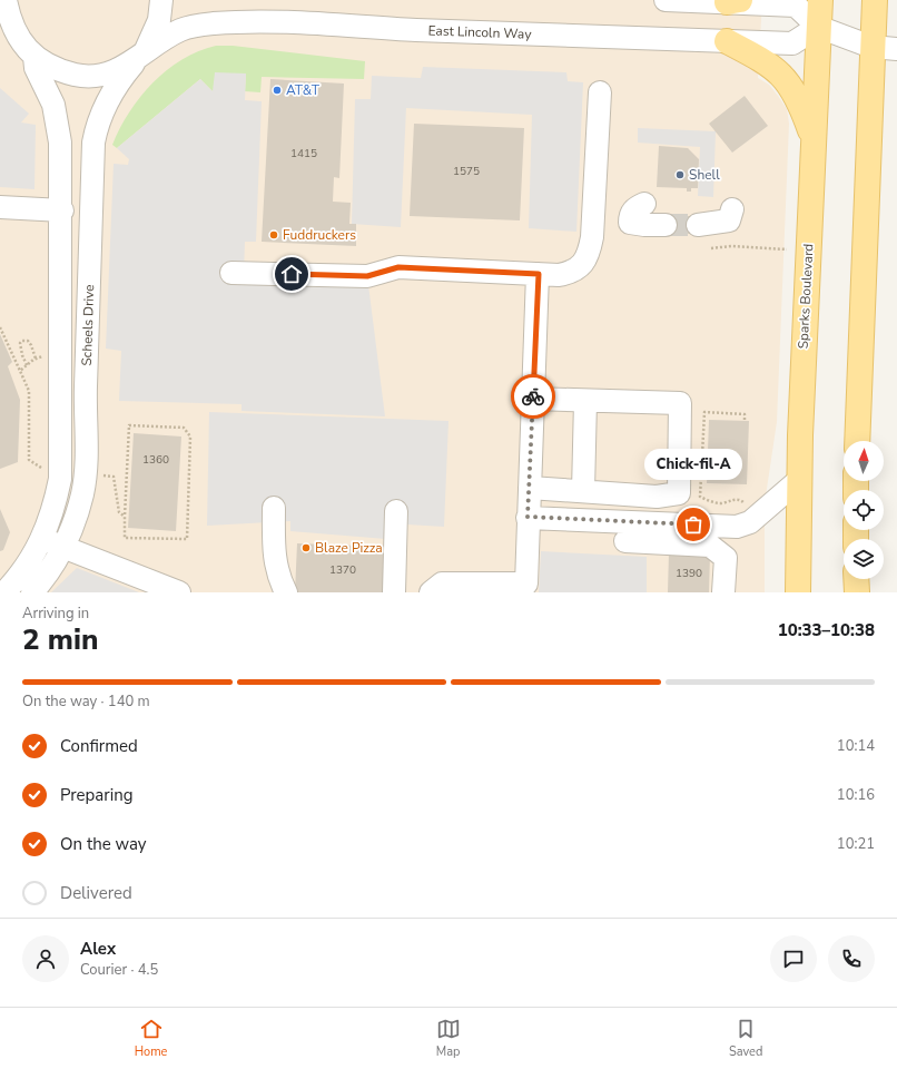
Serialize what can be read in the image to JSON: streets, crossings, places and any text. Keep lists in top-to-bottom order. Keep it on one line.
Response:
{"streets":{"main road":["Sparks Boulevard"],"street":["East Lincoln Way","Scheels Drive"]},"crossings":[["East Lincoln Way","Sparks Boulevard"],["East Lincoln Way","Scheels Drive"]],"places":["AT&T","Shell","Fuddruckers","Chick-fil-A","Blaze Pizza"],"house_numbers":["1415","1575","1360","1370","1390"],"north":"top","page":{"bubble":"Chick-fil-A","heading":["2 min","Arriving in","10:33–10:38"],"panel":["Alex","Courier · 4.5"],"bar":"On the way · 140 m","list":[["Confirmed","10:14"],["Preparing","10:16"],["On the way","10:21"],"Delivered"],"tabs":["Home","Map","Saved"]}}
